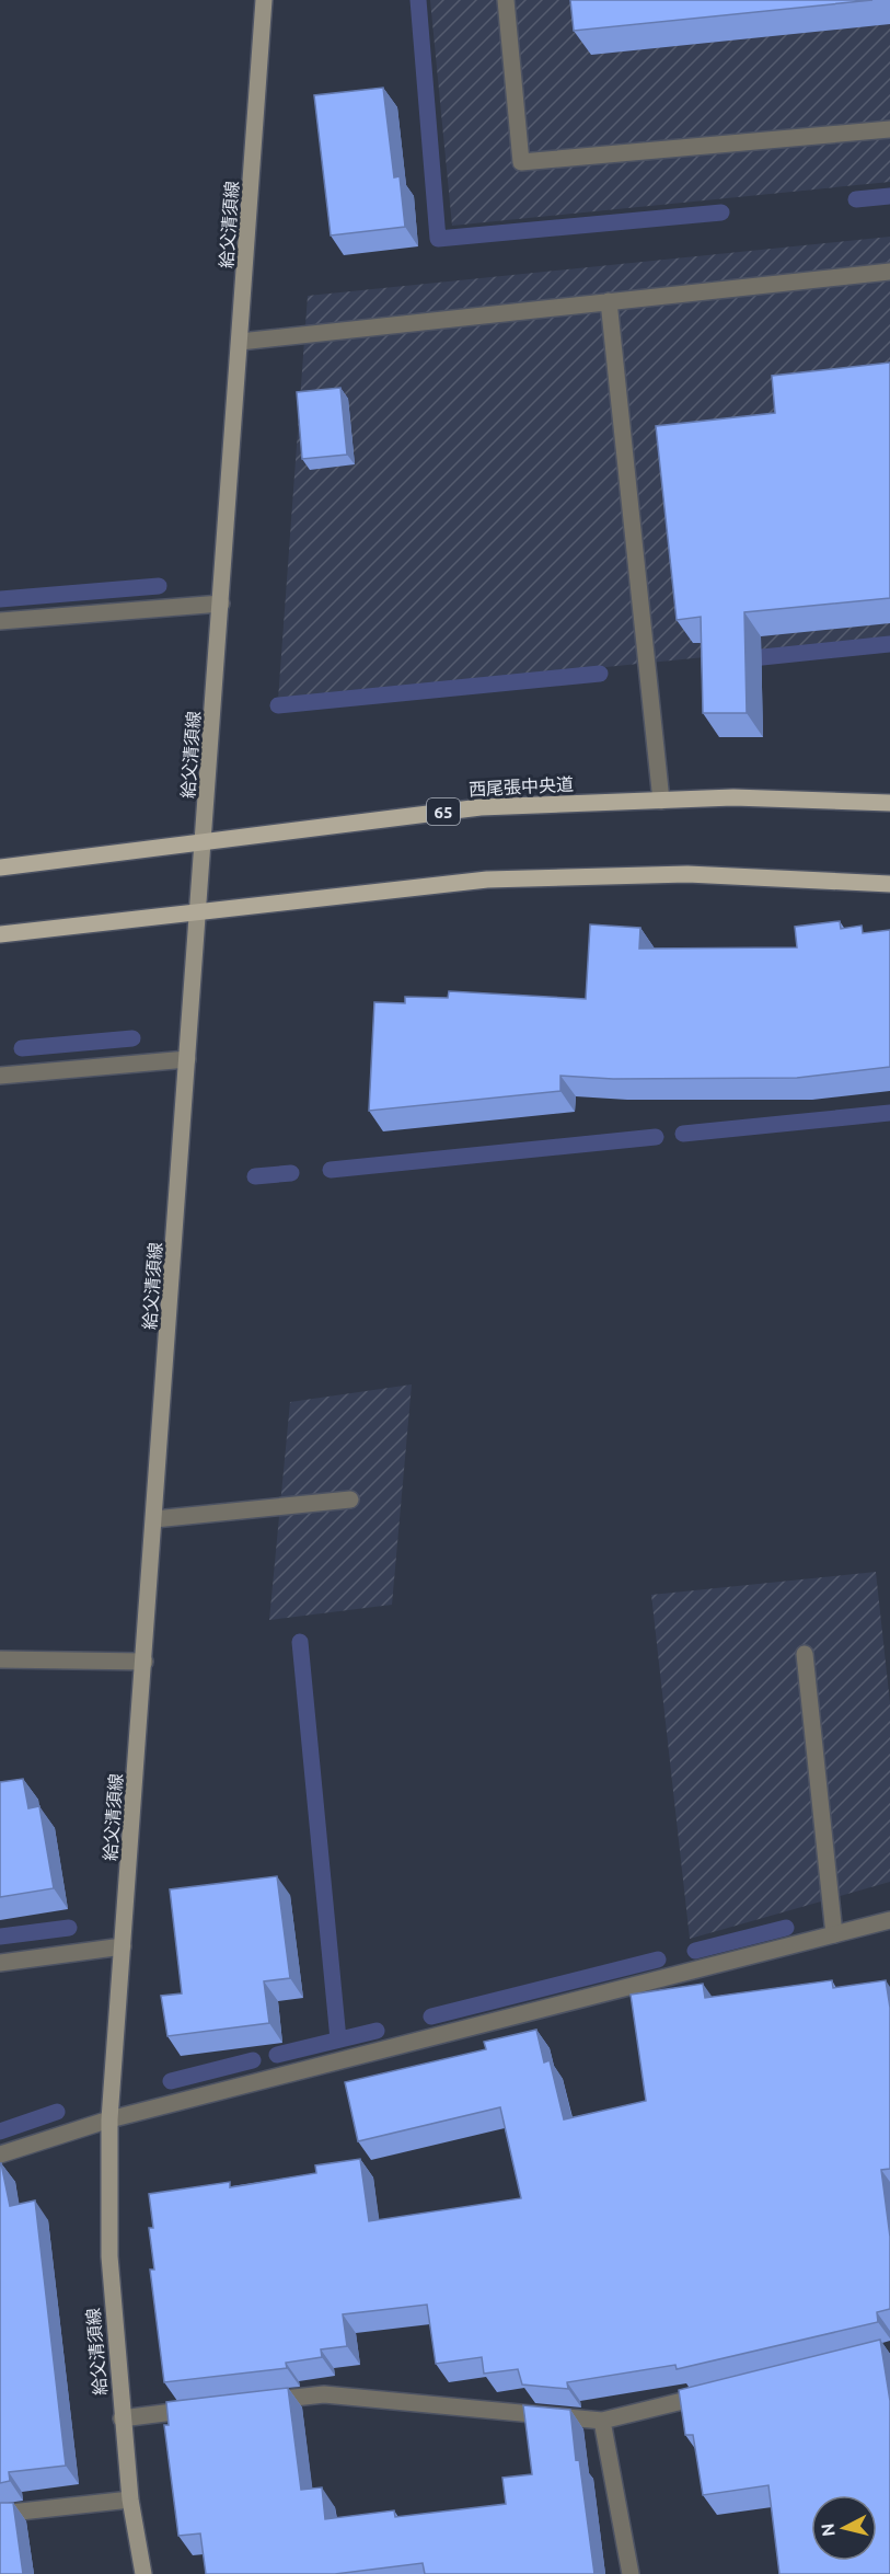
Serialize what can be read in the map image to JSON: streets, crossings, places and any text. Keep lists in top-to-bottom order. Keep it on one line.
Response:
{"streets":{"main road":["給父清須線","西尾張中央道","65"]},"crossings":[["給父清須線","西尾張中央道"]],"north":"left"}
